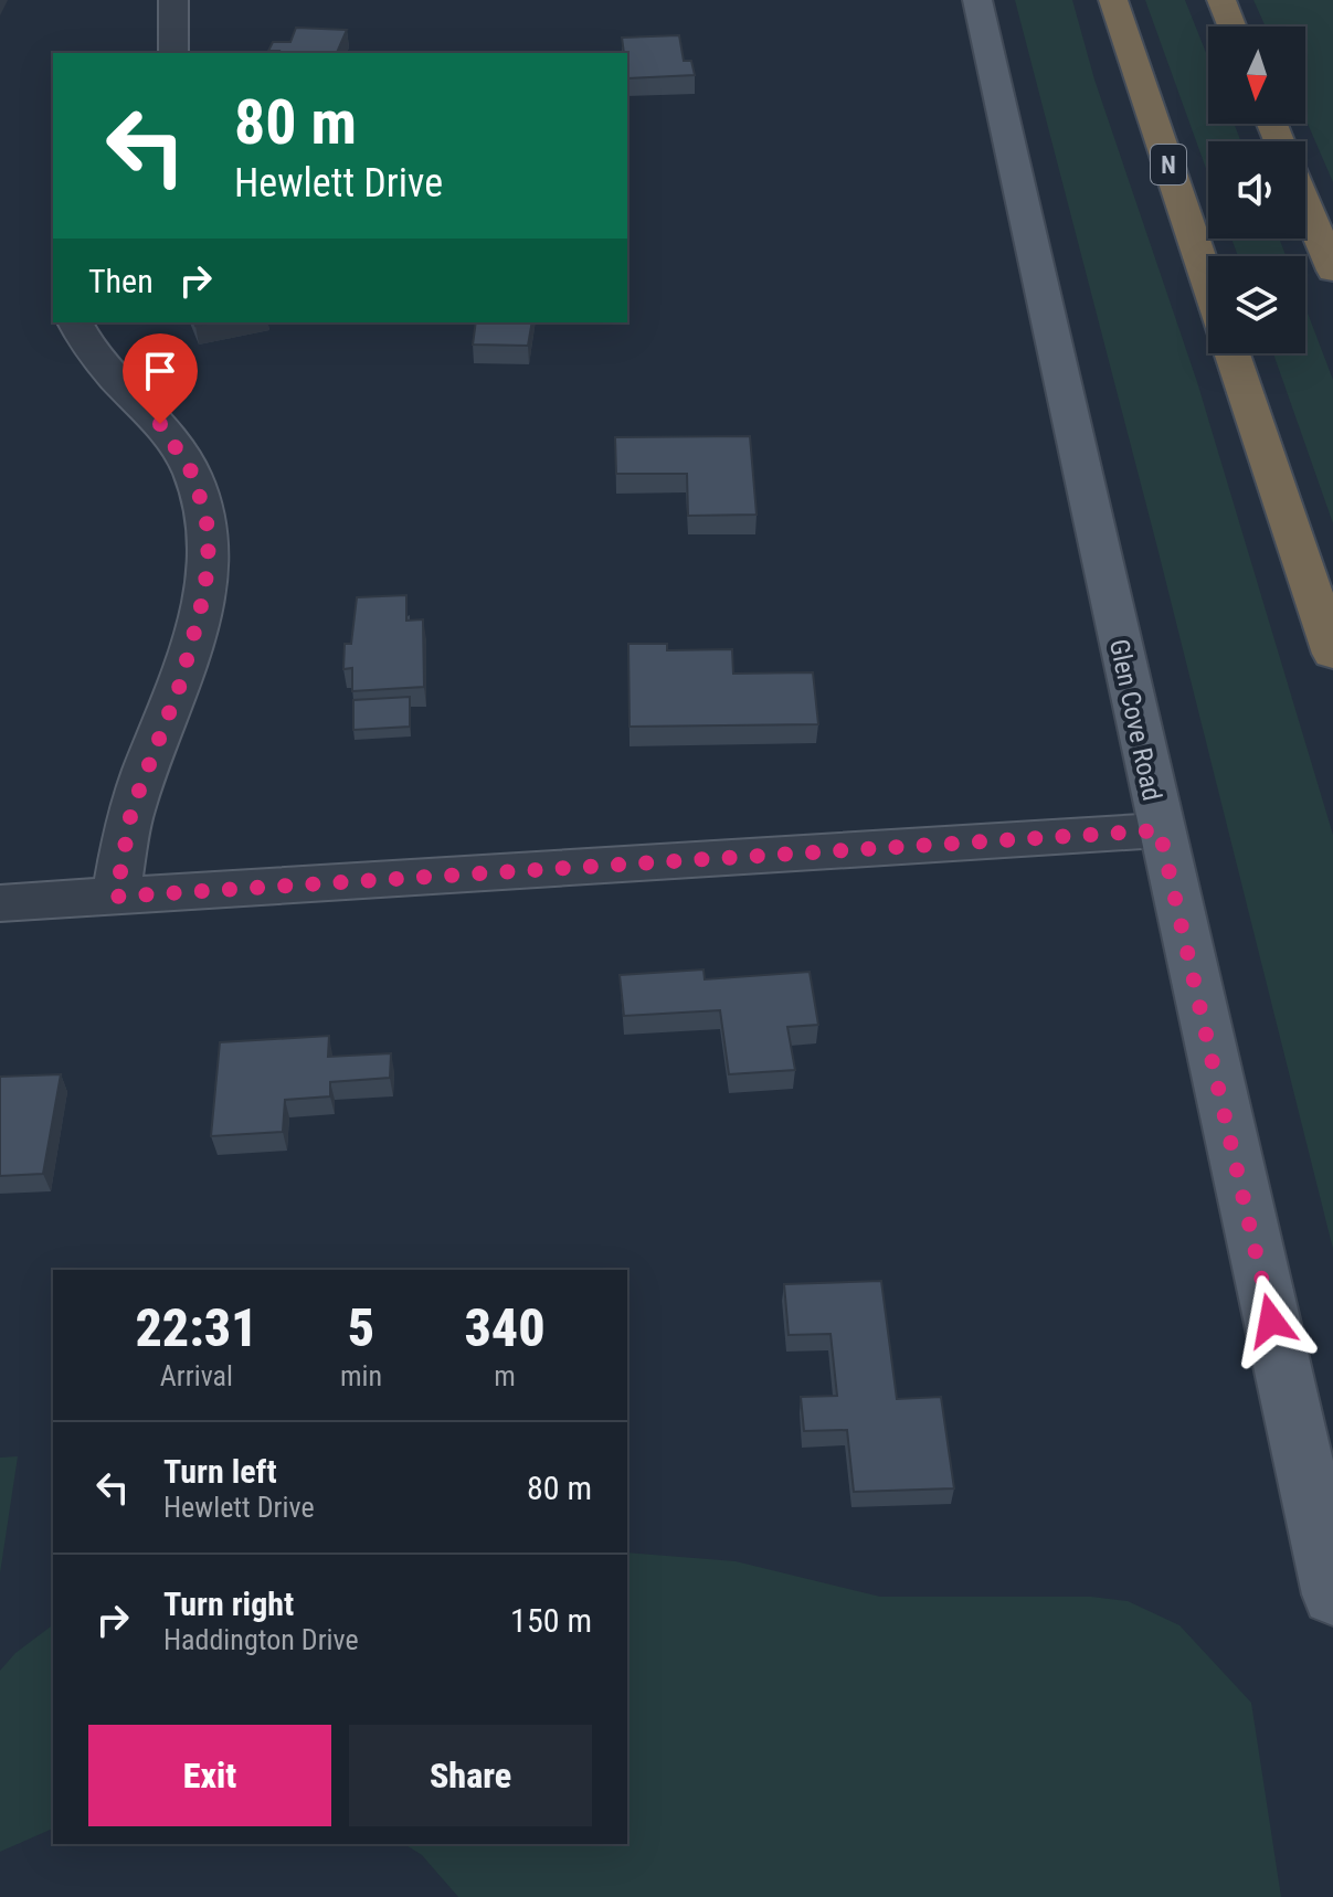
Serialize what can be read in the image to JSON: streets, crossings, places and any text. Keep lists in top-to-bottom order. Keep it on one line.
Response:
{"streets":{"highway":["N"],"main road":["Glen Cove Road"]},"north":"bottom","page":{"turn":["80 m","Hewlett Drive"],"then":"Then","eta":["22:31","Arrival","5","min","340","m"],"list":[{"name":"Turn left","note":"Hewlett Drive","value":"80 m"},{"name":"Turn right","note":"Haddington Drive","value":"150 m"}],"buttons":["Exit","Share"]}}
